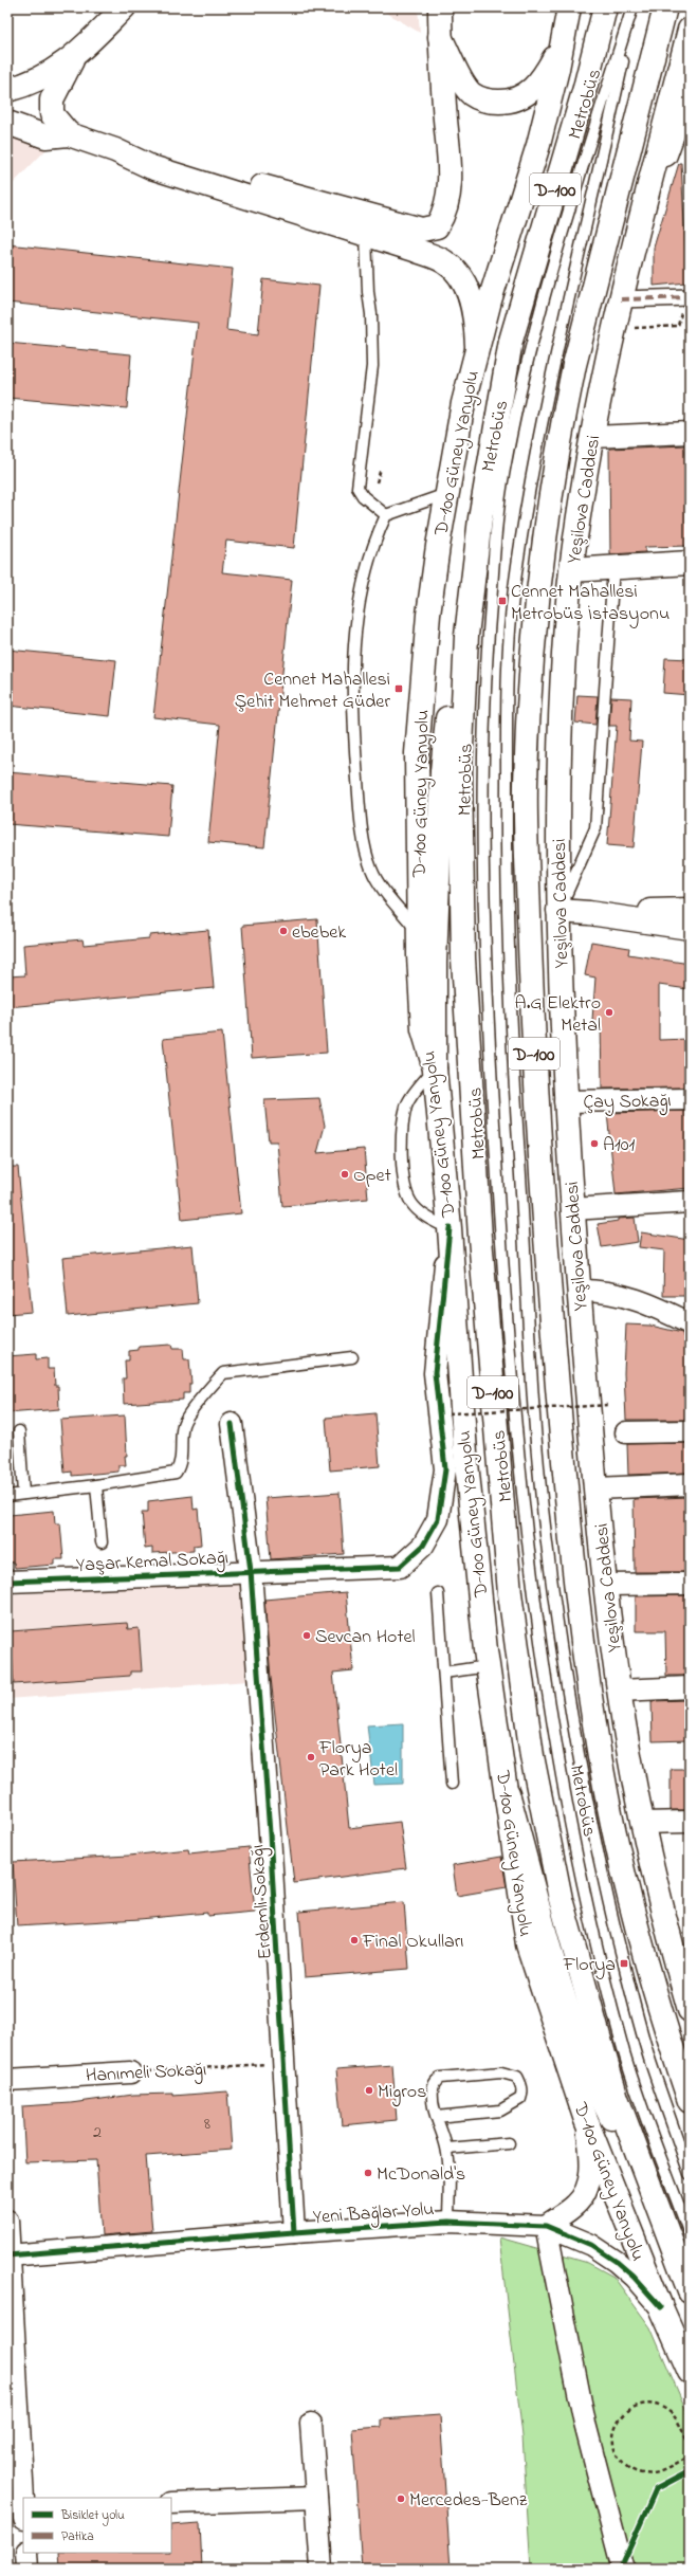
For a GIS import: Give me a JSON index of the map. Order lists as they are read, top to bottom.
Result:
{
  "streets": {
    "main road": ["D-100", "D-100 Güney Yanyolu", "Yeşilova Caddesi"],
    "street": [
      "Çay Sokağı",
      "Yaşar Kemal Sokağı",
      "Erdemli Sokağı",
      "Hanımeli Sokağı",
      "Yeni Bağlar Yolu"
    ],
    "lane": ["Metrobüs"]
  },
  "crossings": [
    ["D-100 Güney Yanyolu", "Yaşar Kemal Sokağı"],
    ["D-100 Güney Yanyolu", "Yeni Bağlar Yolu"],
    ["Yeşilova Caddesi", "Çay Sokağı"],
    ["Yaşar Kemal Sokağı", "Erdemli Sokağı"],
    ["Erdemli Sokağı", "Hanımeli Sokağı"],
    ["Erdemli Sokağı", "Yeni Bağlar Yolu"]
  ],
  "places": {
    "transit": ["Cennet Mahallesi Metrobüs İstasyonu", "Cennet Mahallesi Şehit Mehmet Güder", "Florya"],
    "other": [
      "ebebek",
      "A.G Elektro Metal",
      "A101",
      "Opet",
      "Sevcan Hotel",
      "Florya Park Hotel",
      "Final Okulları",
      "Migros",
      "McDonald's",
      "Mercedes-Benz"
    ]
  },
  "house_numbers": ["8", "2"],
  "legend": ["Bisiklet yolu", "Patika"]
}
